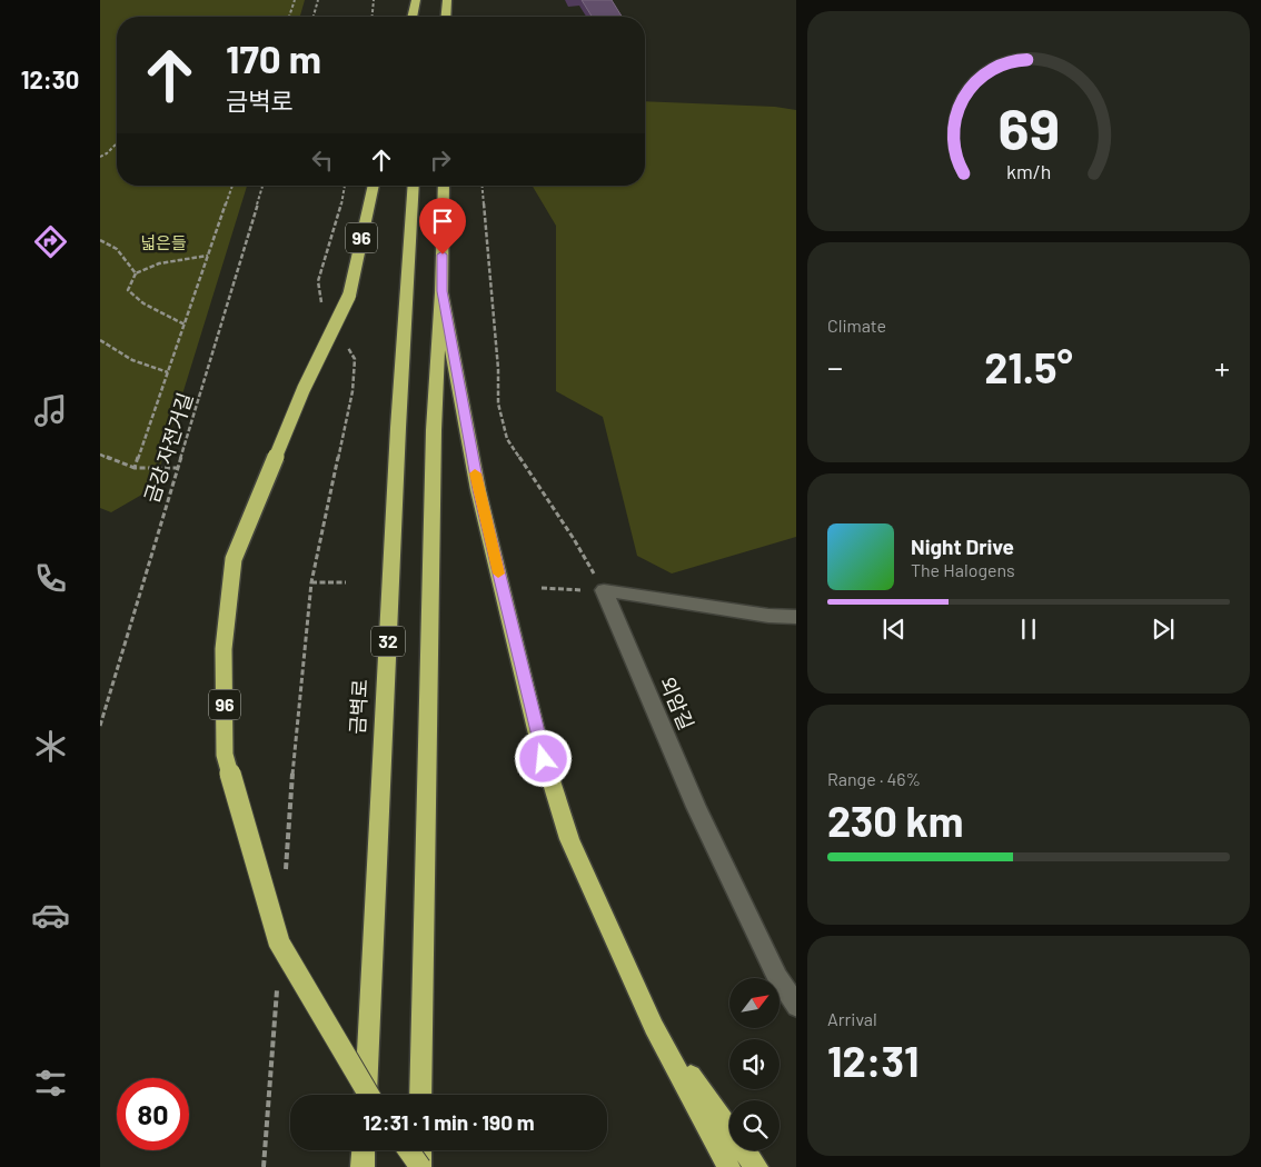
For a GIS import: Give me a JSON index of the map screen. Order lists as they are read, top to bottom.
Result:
{
  "streets": {
    "highway": ["96", "32", "금벽로"],
    "street": ["외암길"],
    "path": ["금강 자전거길"]
  },
  "parks": ["넓은들"],
  "north": "top right",
  "page": {
    "tabs": "12:30",
    "turn": ["170 m", "금벽로"],
    "tile": [
      "Climate",
      ["Range · 46%", "230 km"],
      ["Arrival", "12:31"]
    ],
    "heat": ["−", "21.5°", "+"],
    "song": ["Night Drive", "The Halogens"],
    "limit": "80",
    "trip": "12:31 · 1 min · 190 m",
    "gauge": ["69", "km/h"]
  }
}
